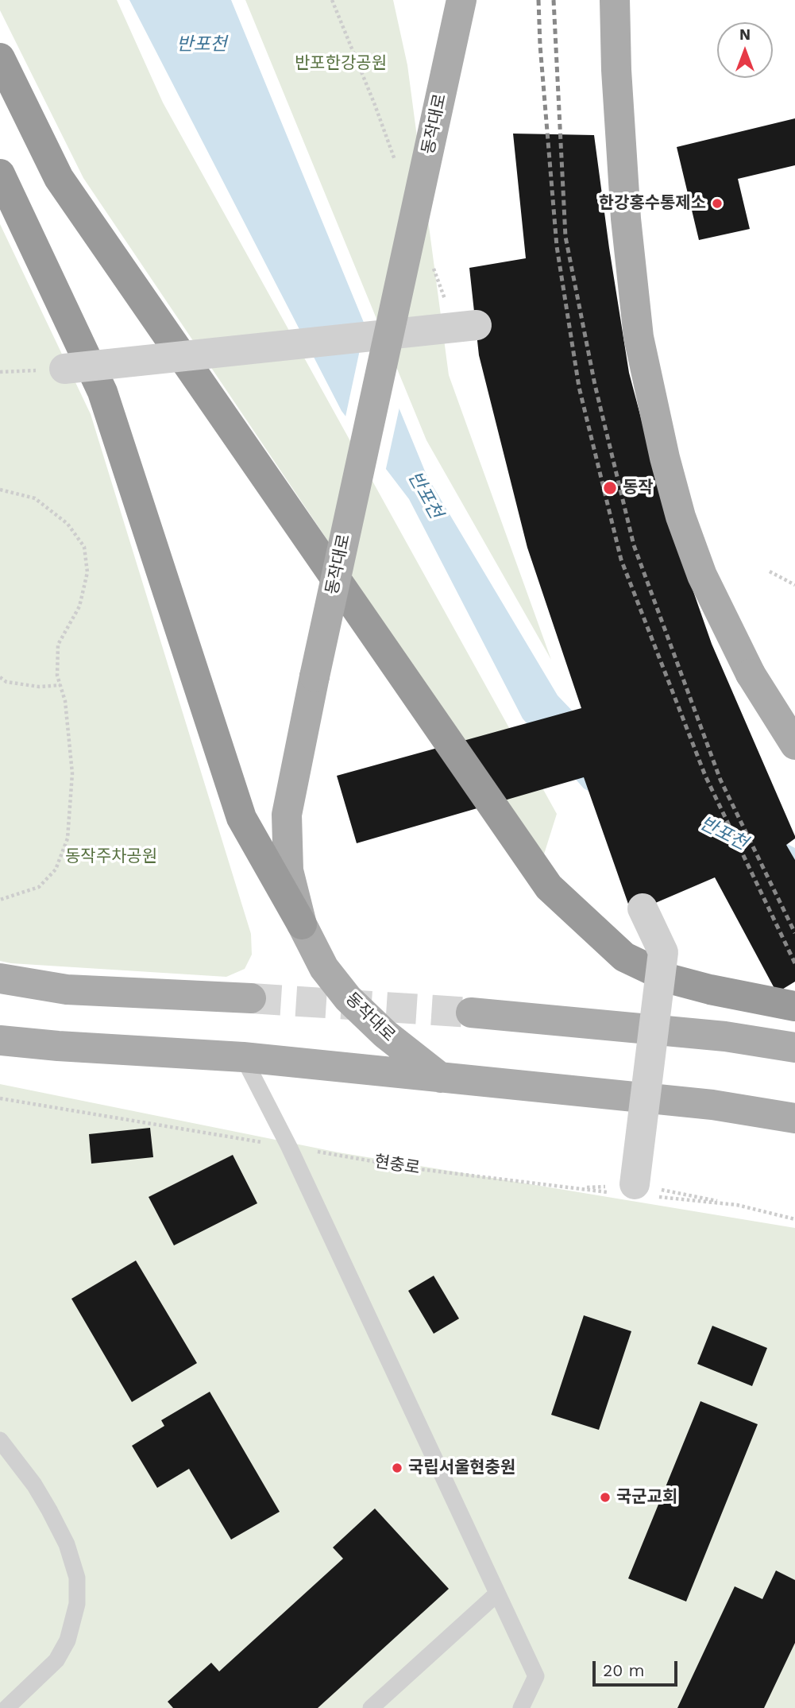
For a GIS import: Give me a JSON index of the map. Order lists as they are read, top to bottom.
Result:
{
  "streets": {
    "main road": ["동작대로"],
    "path": ["현충로"]
  },
  "water": ["반포천"],
  "parks": ["반포한강공원", "동작주차공원"],
  "places": [
    "한강홍수통제소",
    "동작",
    "국립서울현충원",
    "국군교회"
  ],
  "scale_bar": "20 m",
  "north": "top"
}
